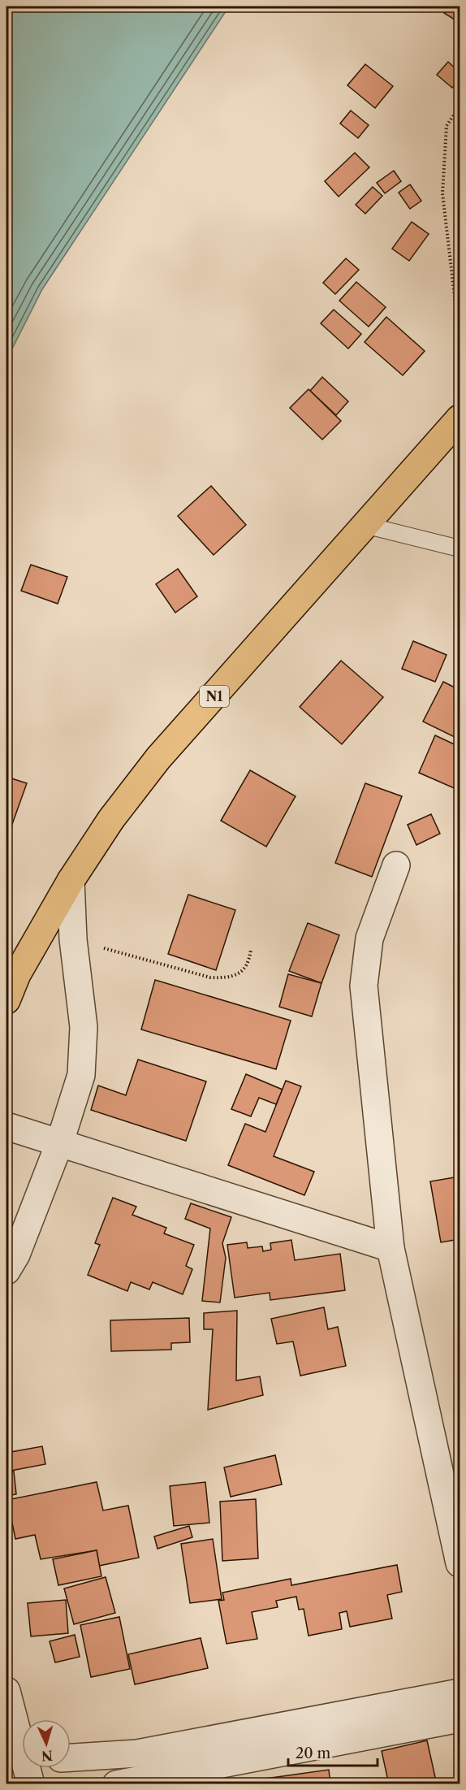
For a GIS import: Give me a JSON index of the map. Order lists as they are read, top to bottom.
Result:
{
  "streets": {
    "highway": ["N1"]
  },
  "scale_bar": "20 m",
  "north": "bottom"
}
